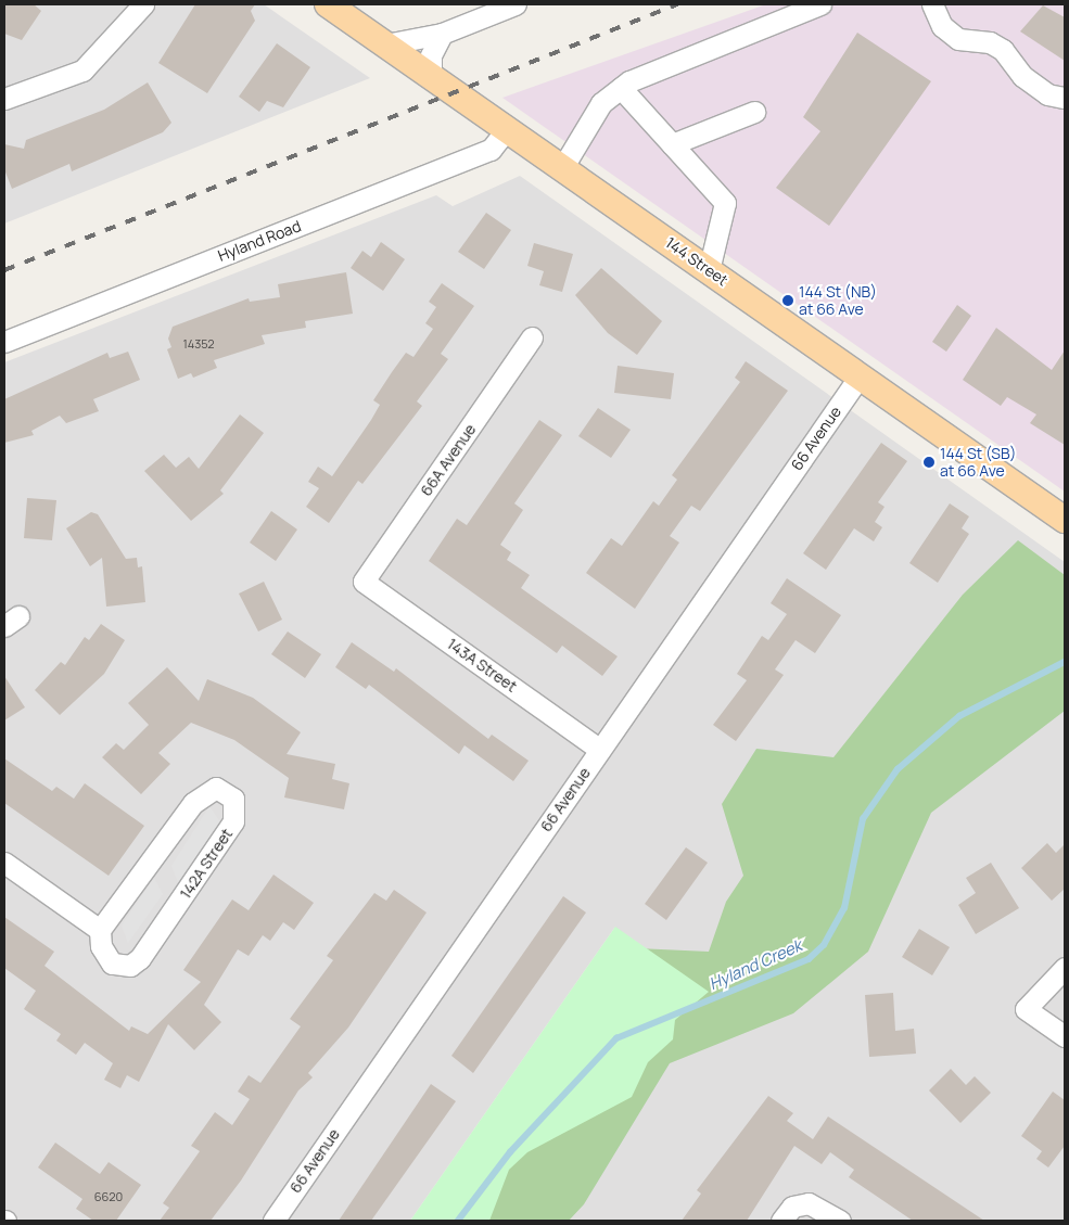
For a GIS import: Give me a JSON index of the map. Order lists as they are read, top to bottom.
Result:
{
  "streets": {
    "main road": ["144 Street"],
    "street": [
      "Hyland Road",
      "66 Avenue",
      "66A Avenue",
      "143A Street",
      "142A Street"
    ]
  },
  "crossings": [
    ["Hyland Road", "144 Street"],
    ["144 Street", "66 Avenue"],
    ["66 Avenue", "143A Street"],
    ["66A Avenue", "143A Street"]
  ],
  "water": ["Hyland Creek"],
  "places": ["144 St (NB) at 66 Ave", "144 St (SB) at 66 Ave"],
  "house_numbers": ["14352", "6620"]
}
